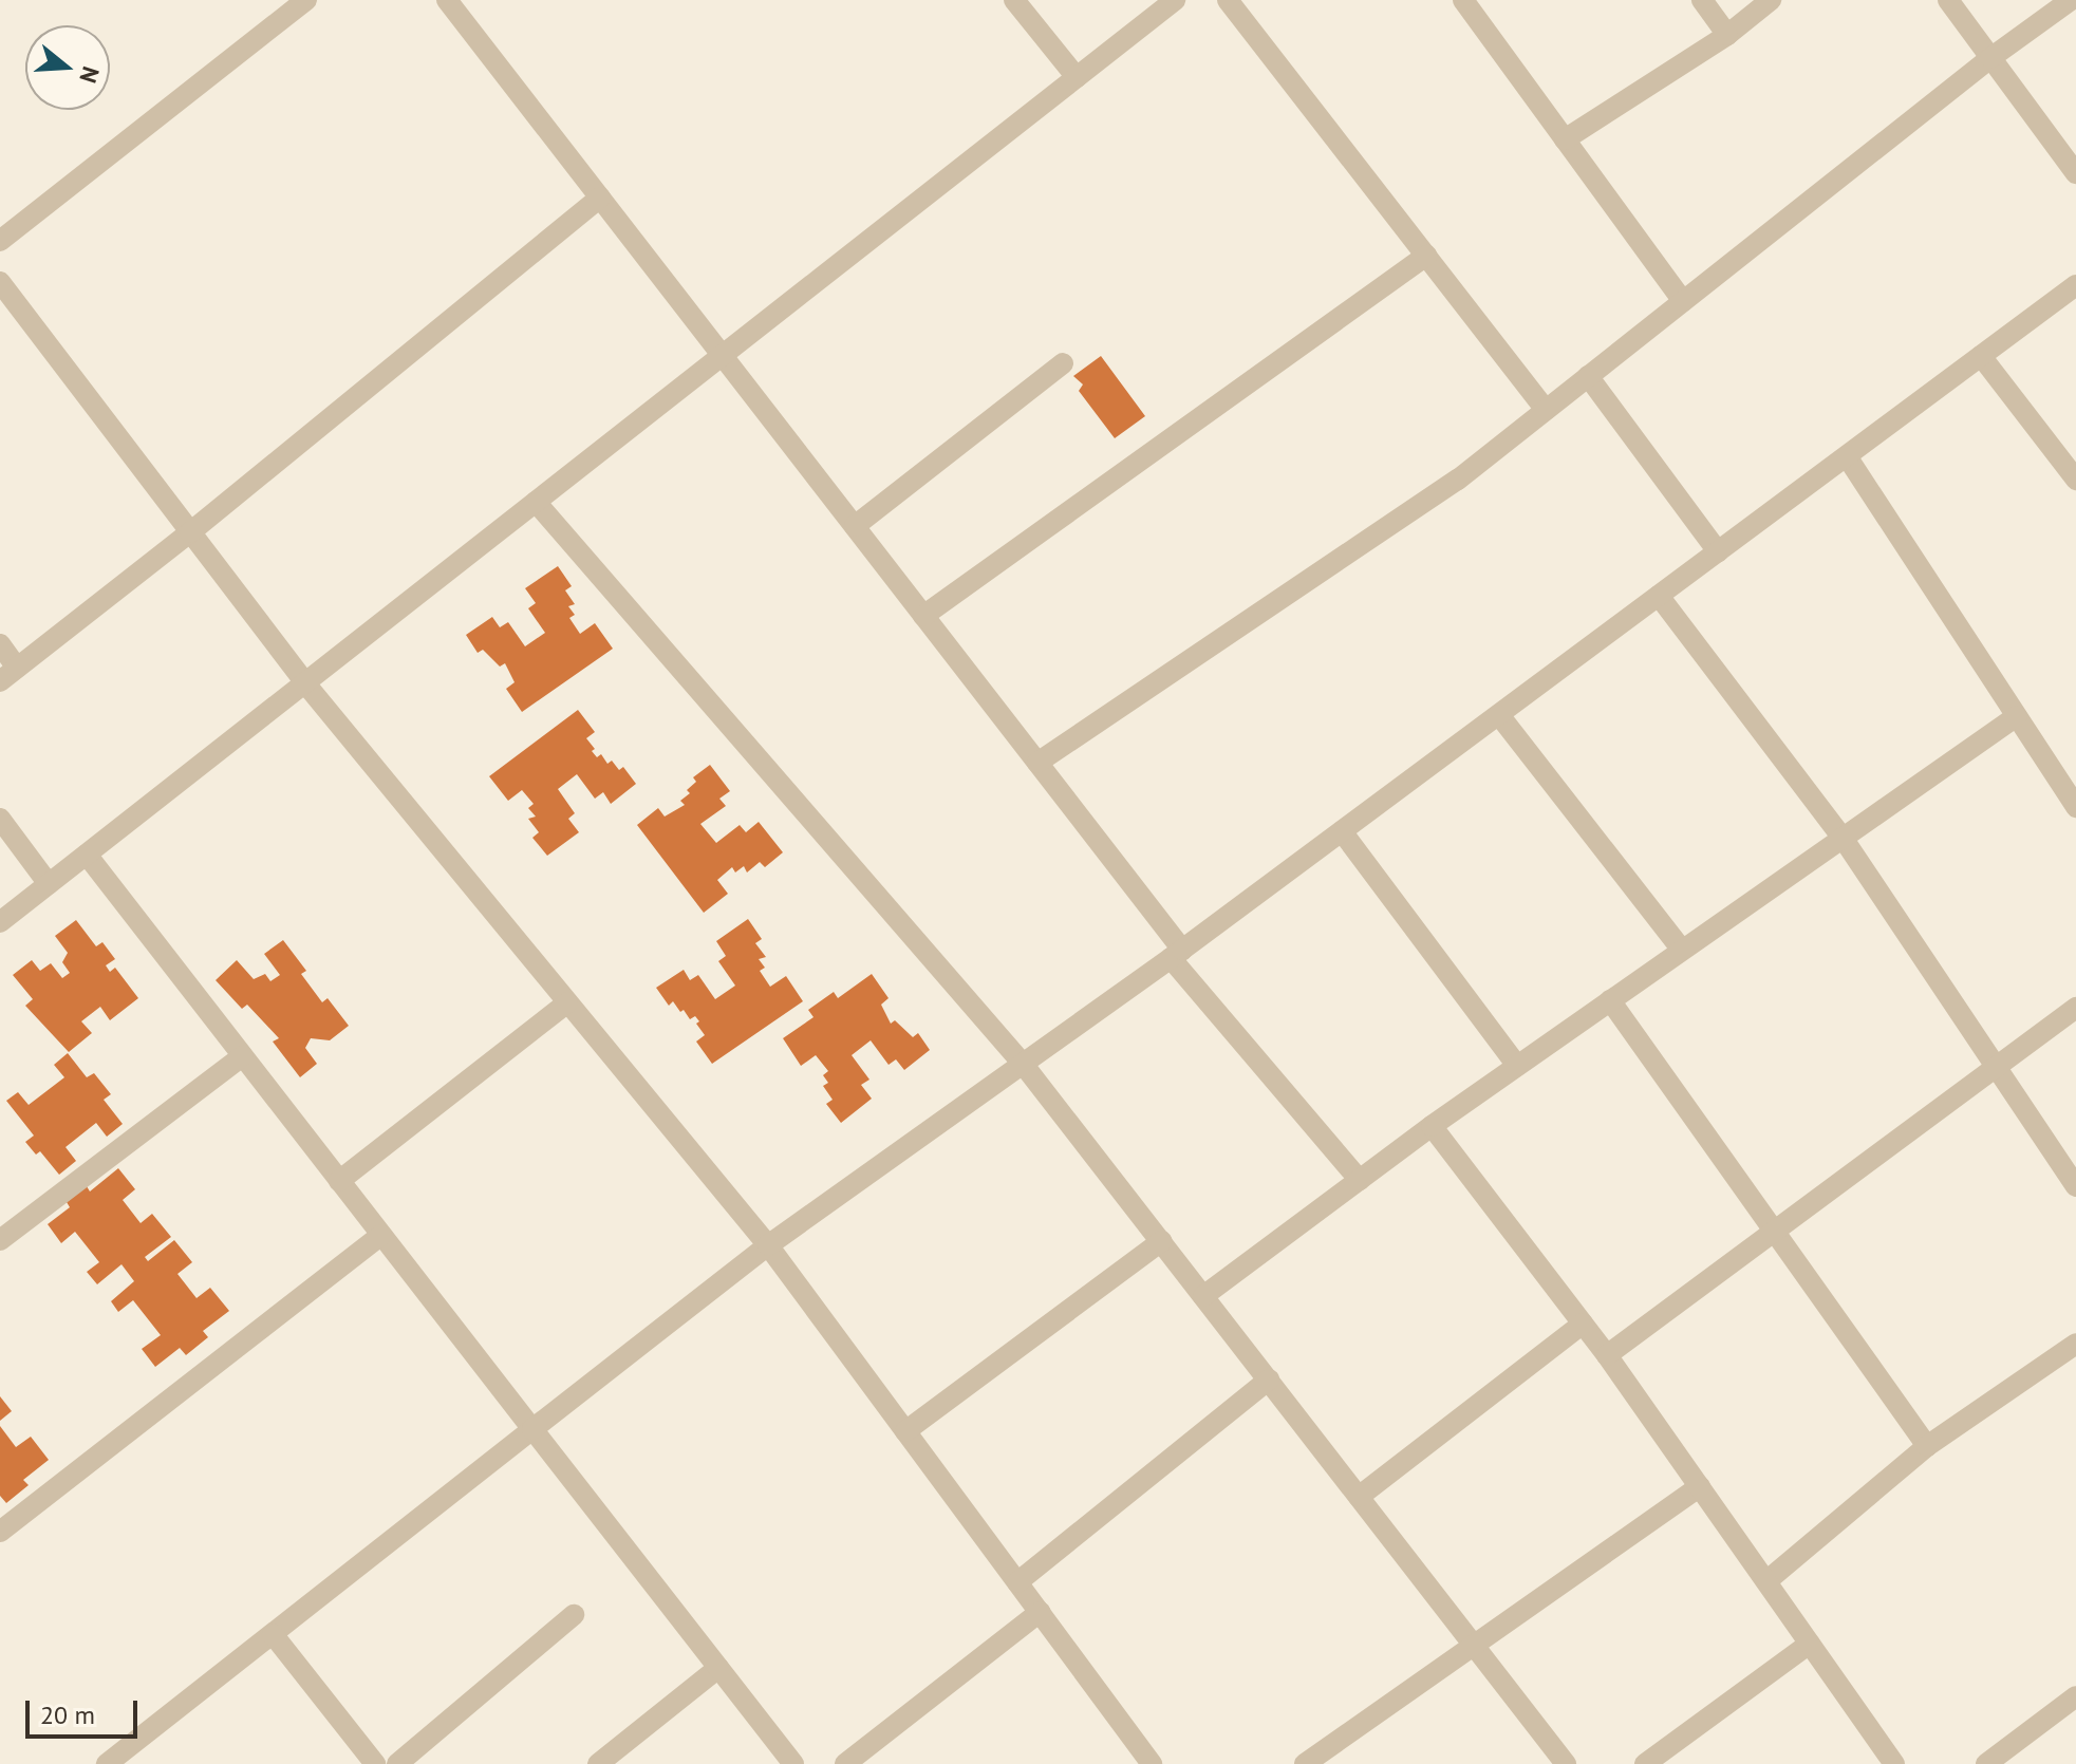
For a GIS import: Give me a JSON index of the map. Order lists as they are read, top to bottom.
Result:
{
  "scale_bar": "20 m",
  "north": "right"
}
